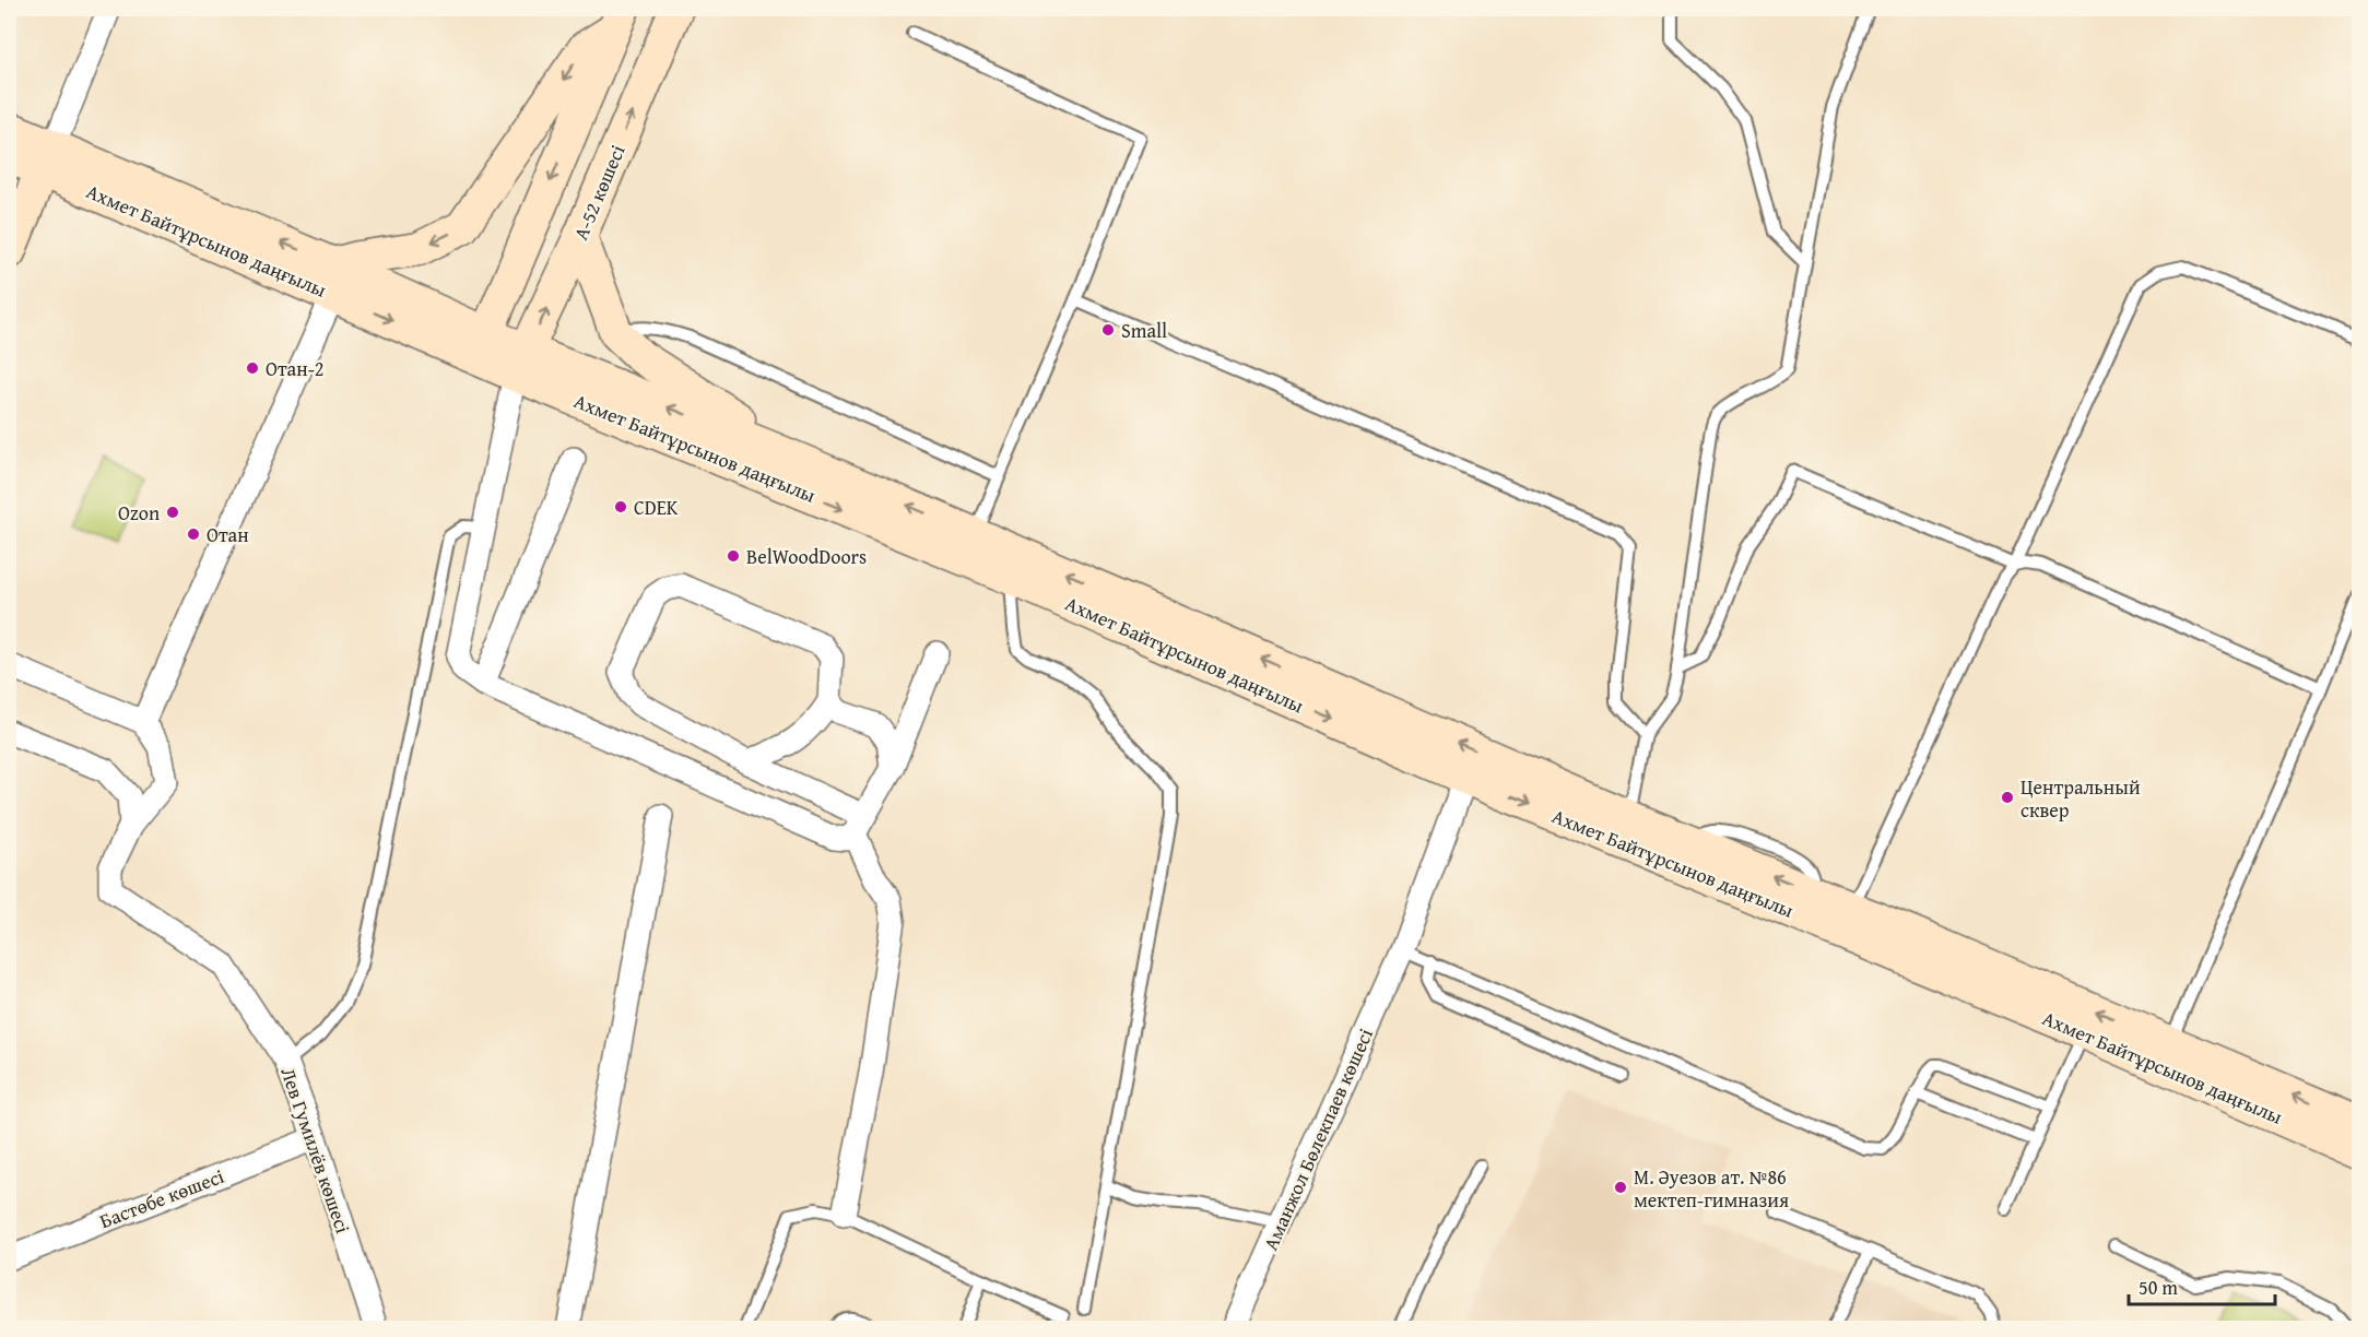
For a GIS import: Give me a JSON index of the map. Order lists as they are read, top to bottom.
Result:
{
  "streets": {
    "street": [
      "А-52 көшесі",
      "Ахмет Байтұрсынов даңғылы",
      "Аманжол Бөлекпаев көшесі",
      "Лев Гумилёв көшесі",
      "Бастөбе көшесі"
    ]
  },
  "crossings": [
    ["А-52 көшесі", "Ахмет Байтұрсынов даңғылы"],
    ["Ахмет Байтұрсынов даңғылы", "Аманжол Бөлекпаев көшесі"],
    ["Лев Гумилёв көшесі", "Бастөбе көшесі"]
  ],
  "places": [
    "Small",
    "Отан-2",
    "CDEK",
    "Ozon",
    "Отан",
    "BelWoodDoors",
    "Центральный сквер",
    "М. Әуезов ат. №86 мектеп-гимназия"
  ],
  "scale_bar": "50 m"
}
